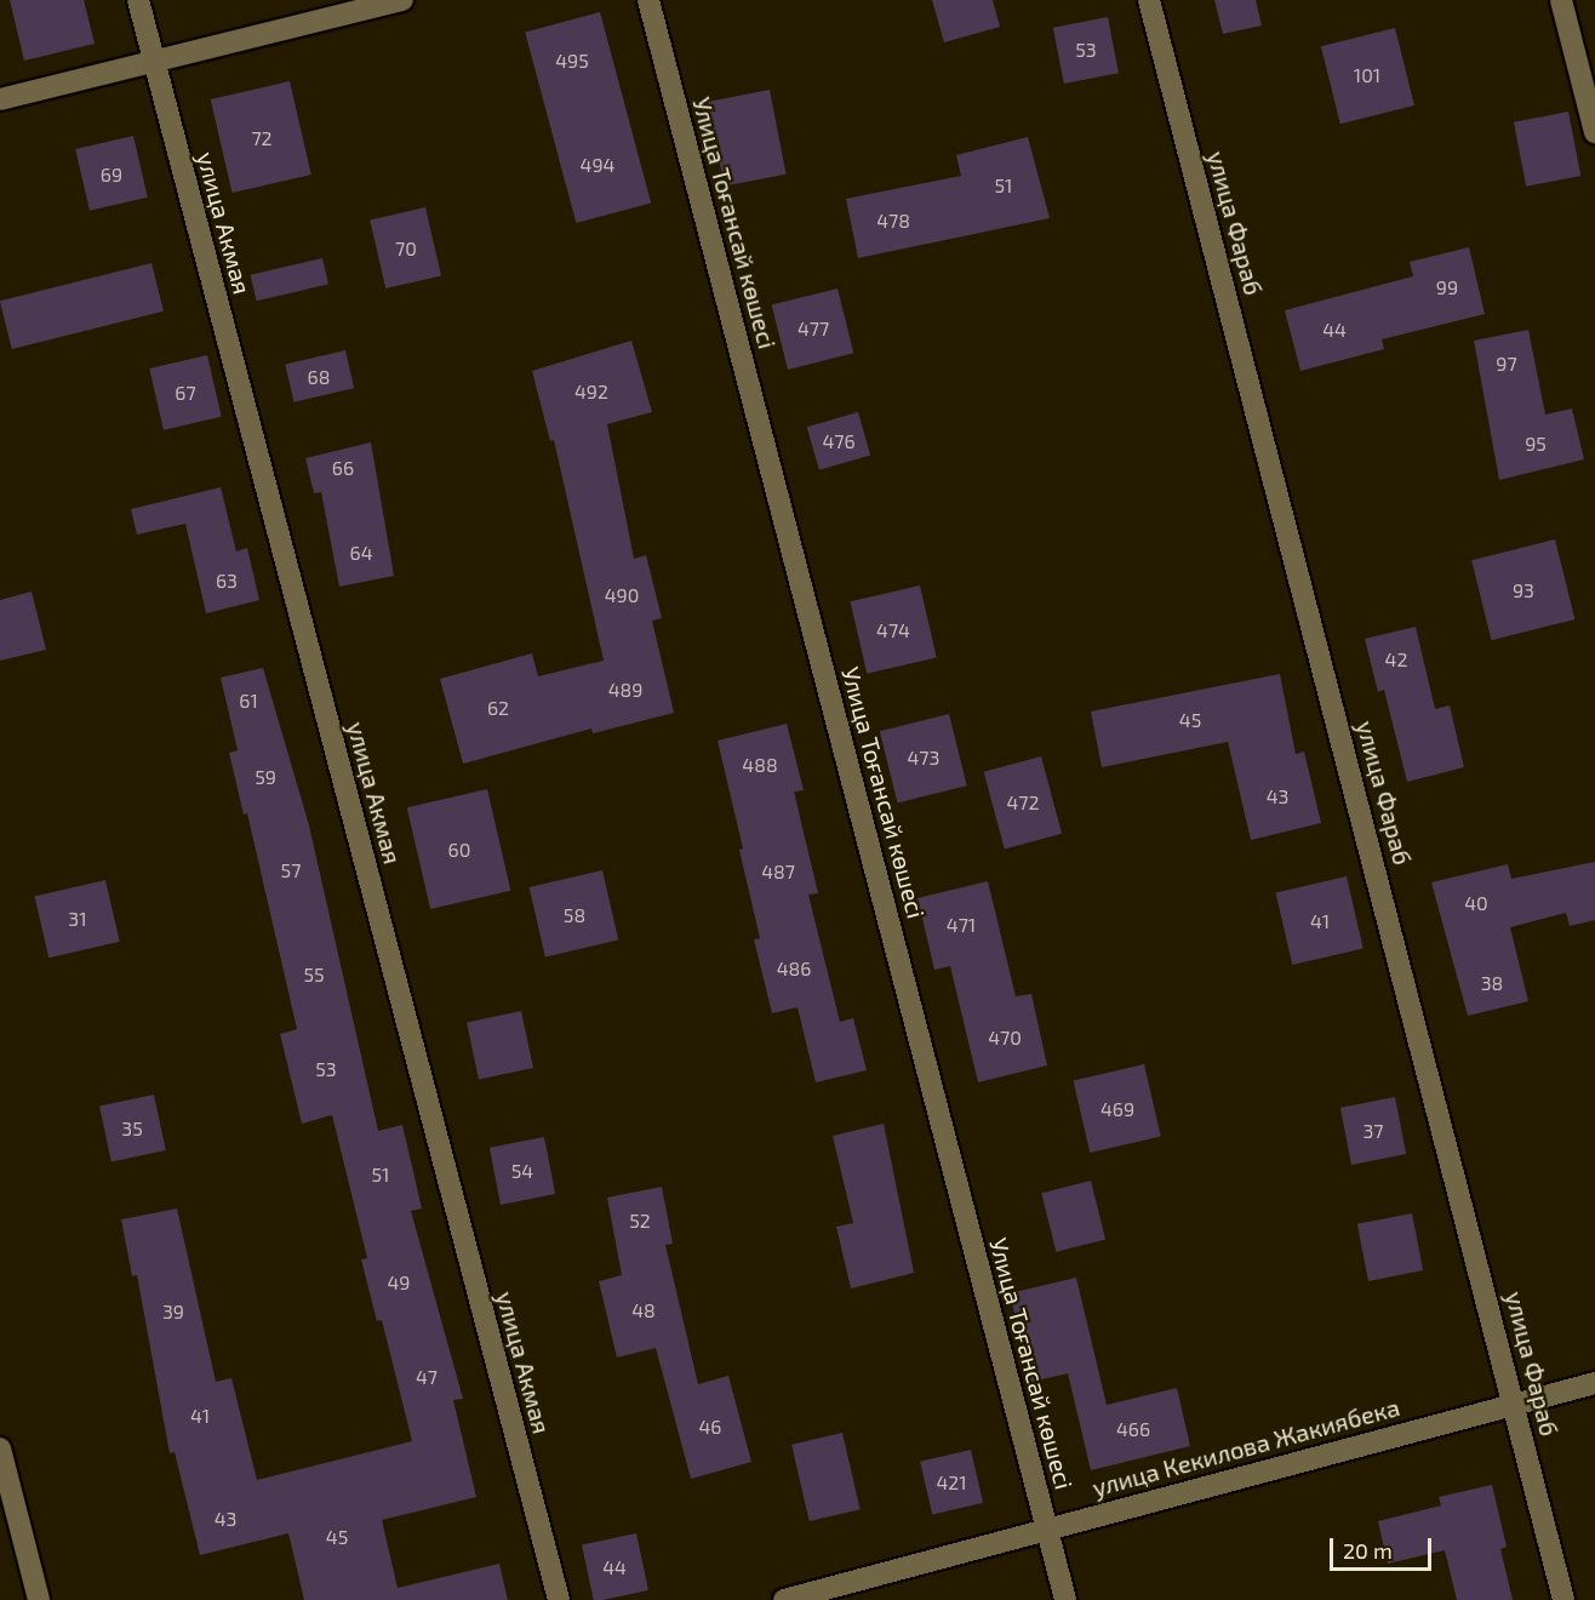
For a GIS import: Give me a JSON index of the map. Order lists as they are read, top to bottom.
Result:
{
  "streets": {
    "street": [
      "улица Акмая",
      "Улица Тоғансай көшесі",
      "улица Фараб",
      "улица Кекилова Жакиябека"
    ]
  },
  "crossings": [
    ["Улица Тоғансай көшесі", "улица Кекилова Жакиябека"],
    ["улица Фараб", "улица Кекилова Жакиябека"]
  ],
  "house_numbers": [
    "53",
    "495",
    "101",
    "72",
    "494",
    "69",
    "51",
    "478",
    "70",
    "99",
    "477",
    "44",
    "97",
    "68",
    "492",
    "67",
    "476",
    "95",
    "66",
    "64",
    "63",
    "93",
    "490",
    "474",
    "42",
    "489",
    "61",
    "62",
    "45",
    "473",
    "488",
    "59",
    "43",
    "472",
    "60",
    "57",
    "487",
    "40",
    "58",
    "31",
    "41",
    "471",
    "486",
    "55",
    "38",
    "470",
    "53",
    "469",
    "35",
    "37",
    "54",
    "51",
    "52",
    "49",
    "48",
    "39",
    "47",
    "41",
    "46",
    "466",
    "421",
    "43",
    "45",
    "44"
  ],
  "scale_bar": "20 m"
}
